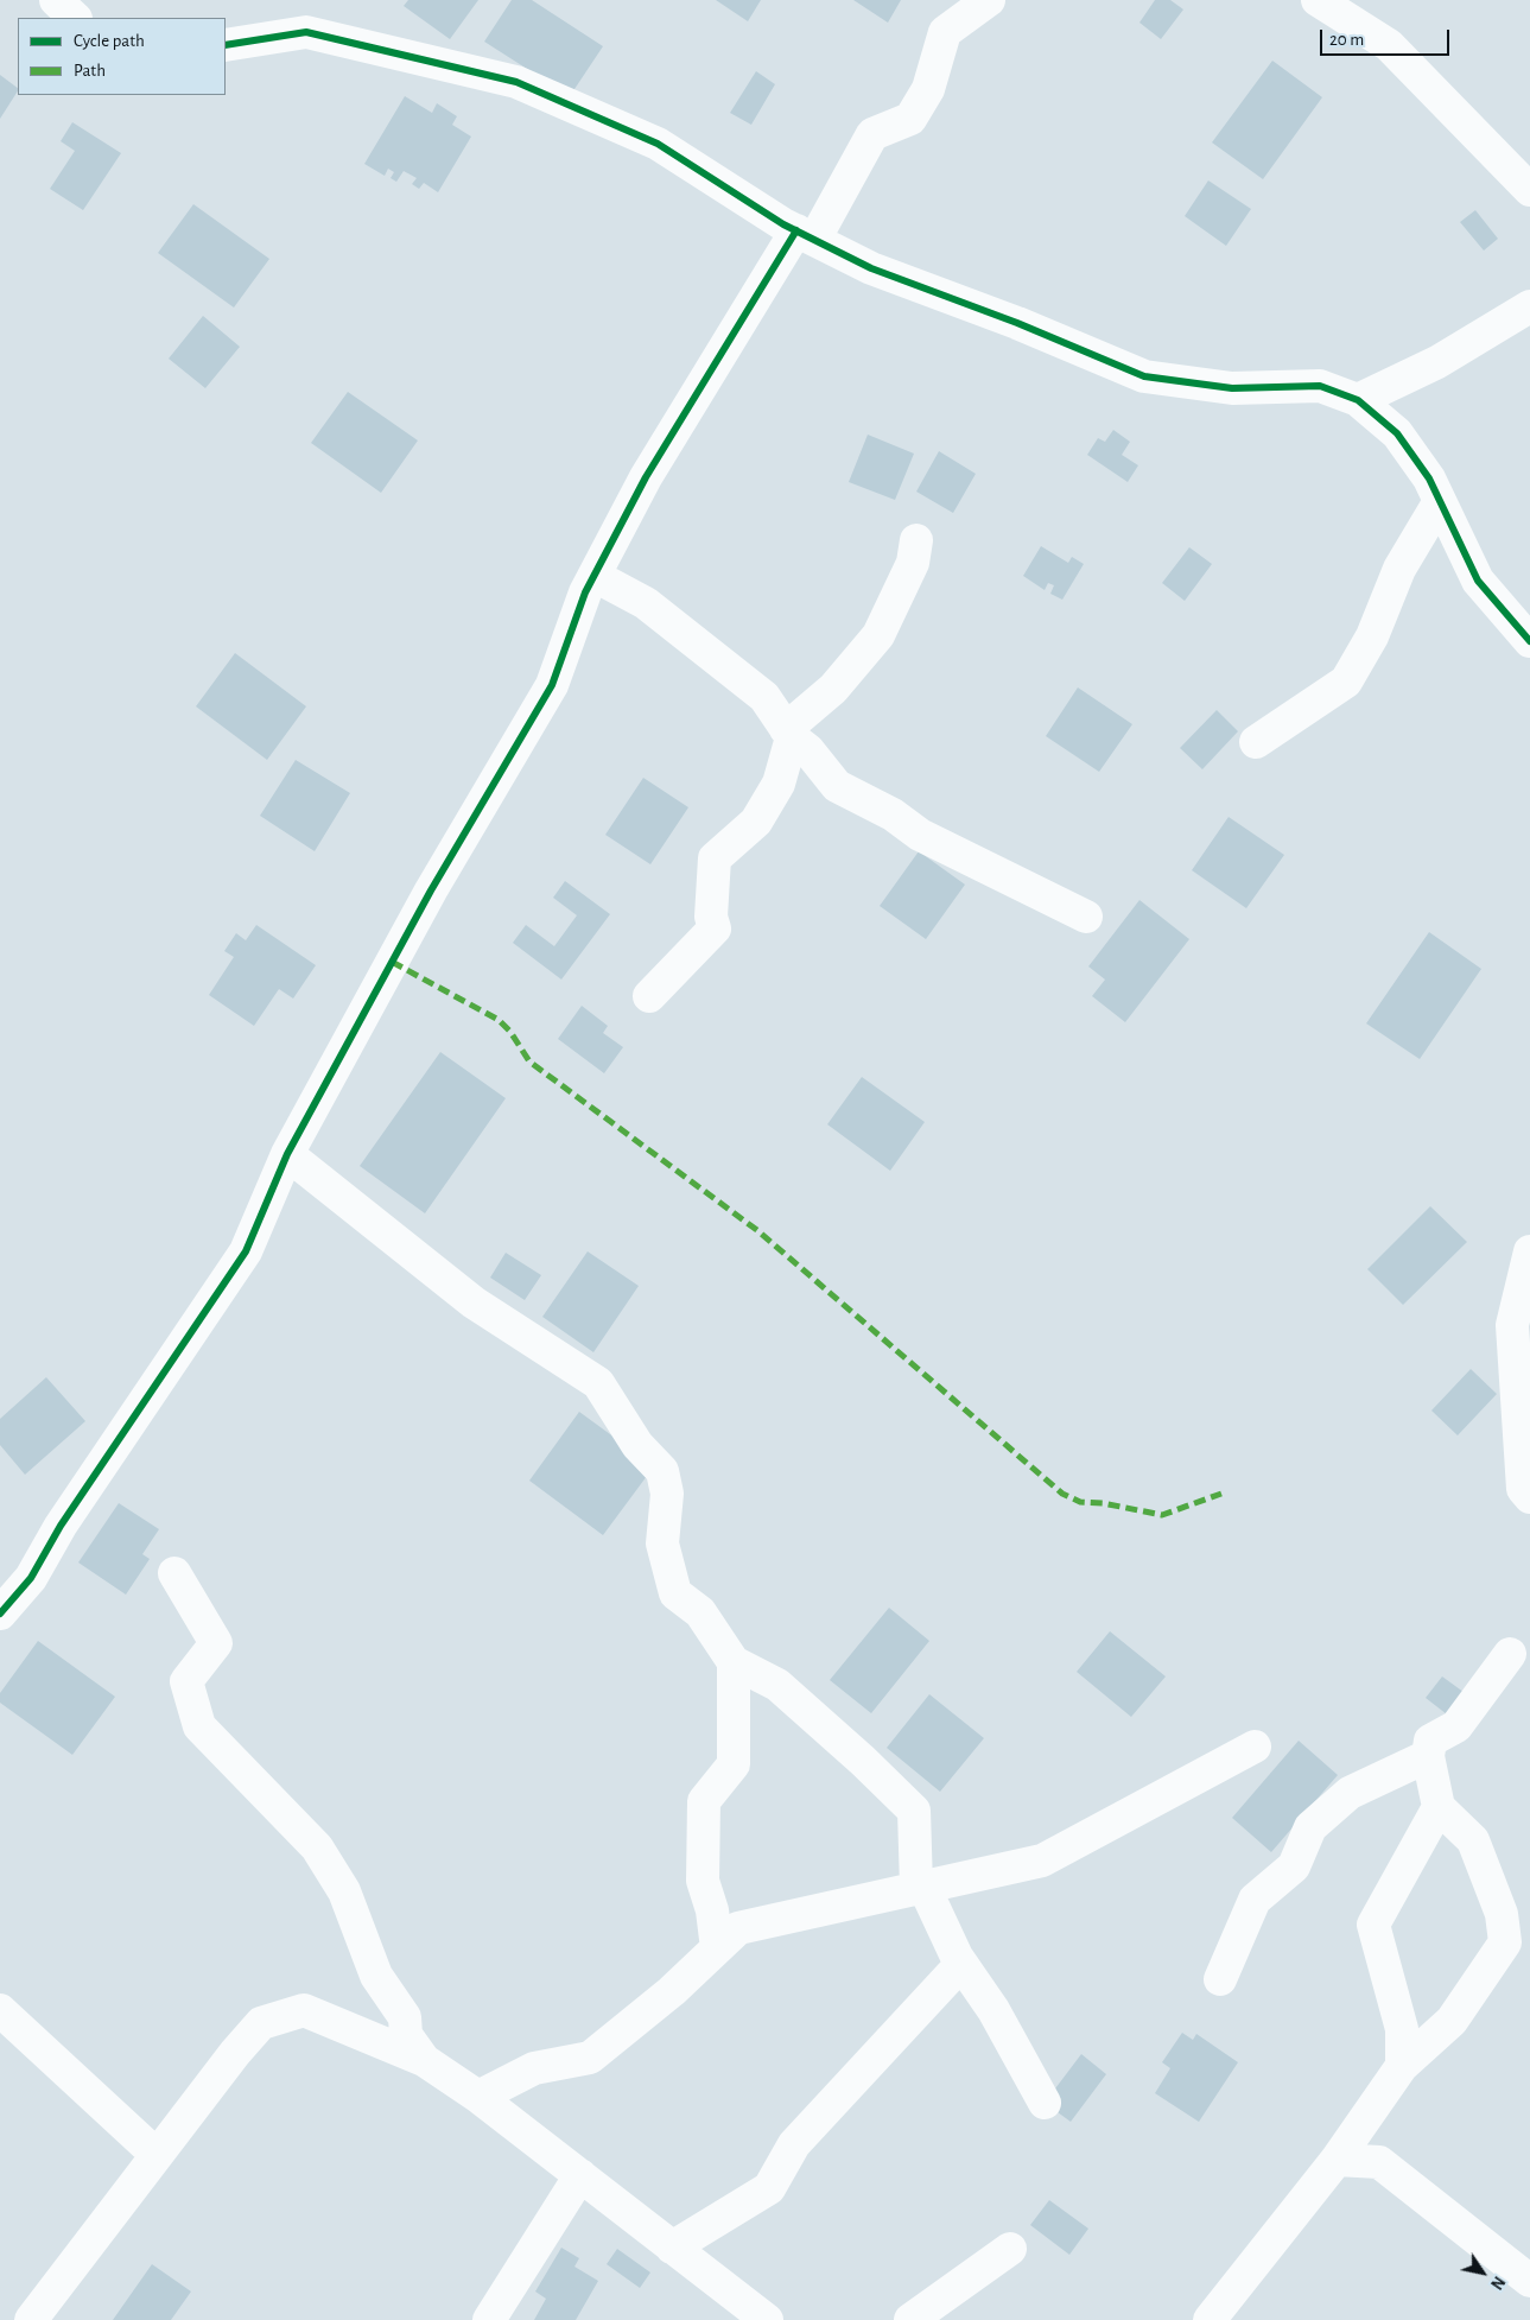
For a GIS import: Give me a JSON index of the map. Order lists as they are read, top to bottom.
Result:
{
  "legend": ["Cycle path", "Path"],
  "scale_bar": "20 m",
  "north": "bottom right"
}
